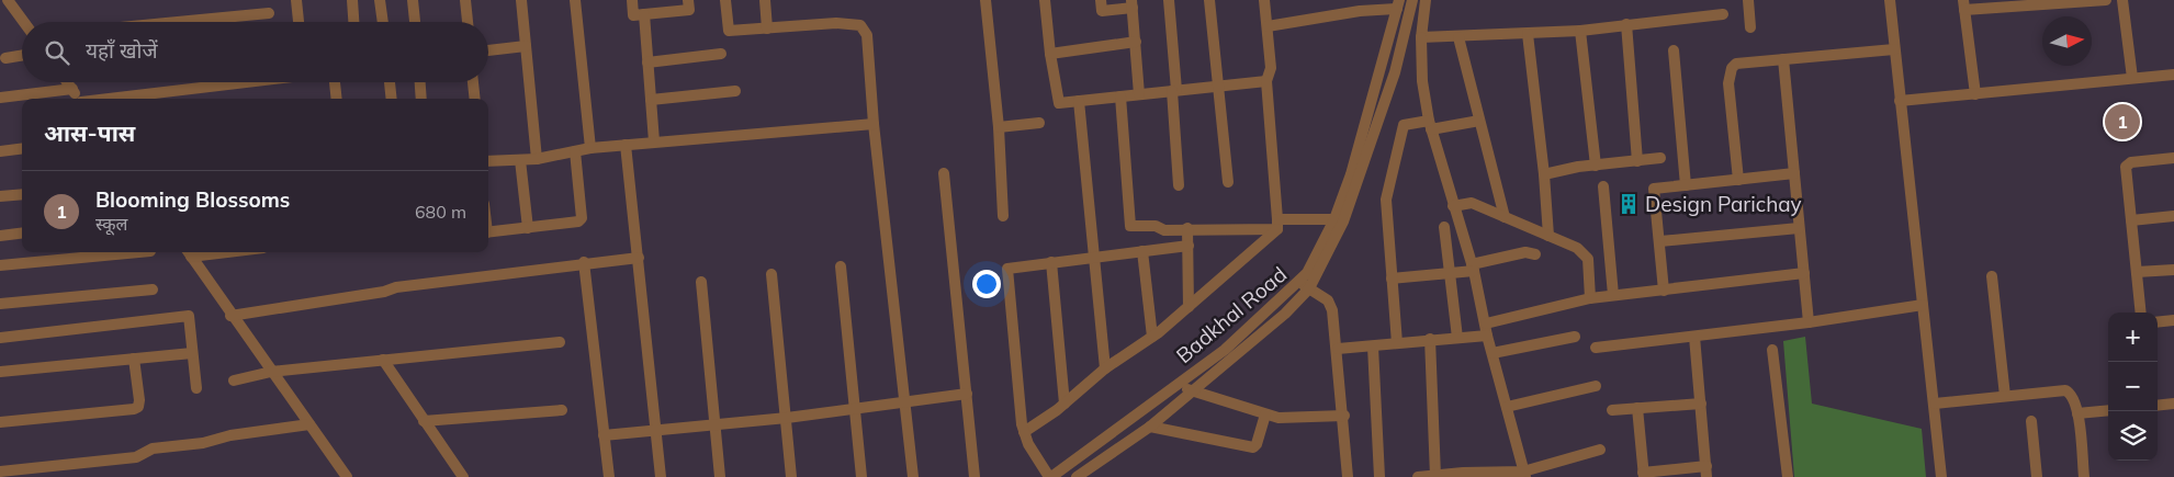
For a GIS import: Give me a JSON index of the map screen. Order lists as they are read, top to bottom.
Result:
{
  "streets": {
    "street": ["Badkhal Road"]
  },
  "places": {
    "building": ["Design Parichay"]
  },
  "north": "right",
  "page": {
    "search": "यहाँ खोजें",
    "heading": "आस-पास",
    "pins": "1",
    "list": [
      {
        "mark": "1",
        "name": "Blooming Blossoms",
        "note": "स्कूल",
        "value": "680 m"
      }
    ],
    "map_buttons": ["+", "−"]
  }
}
